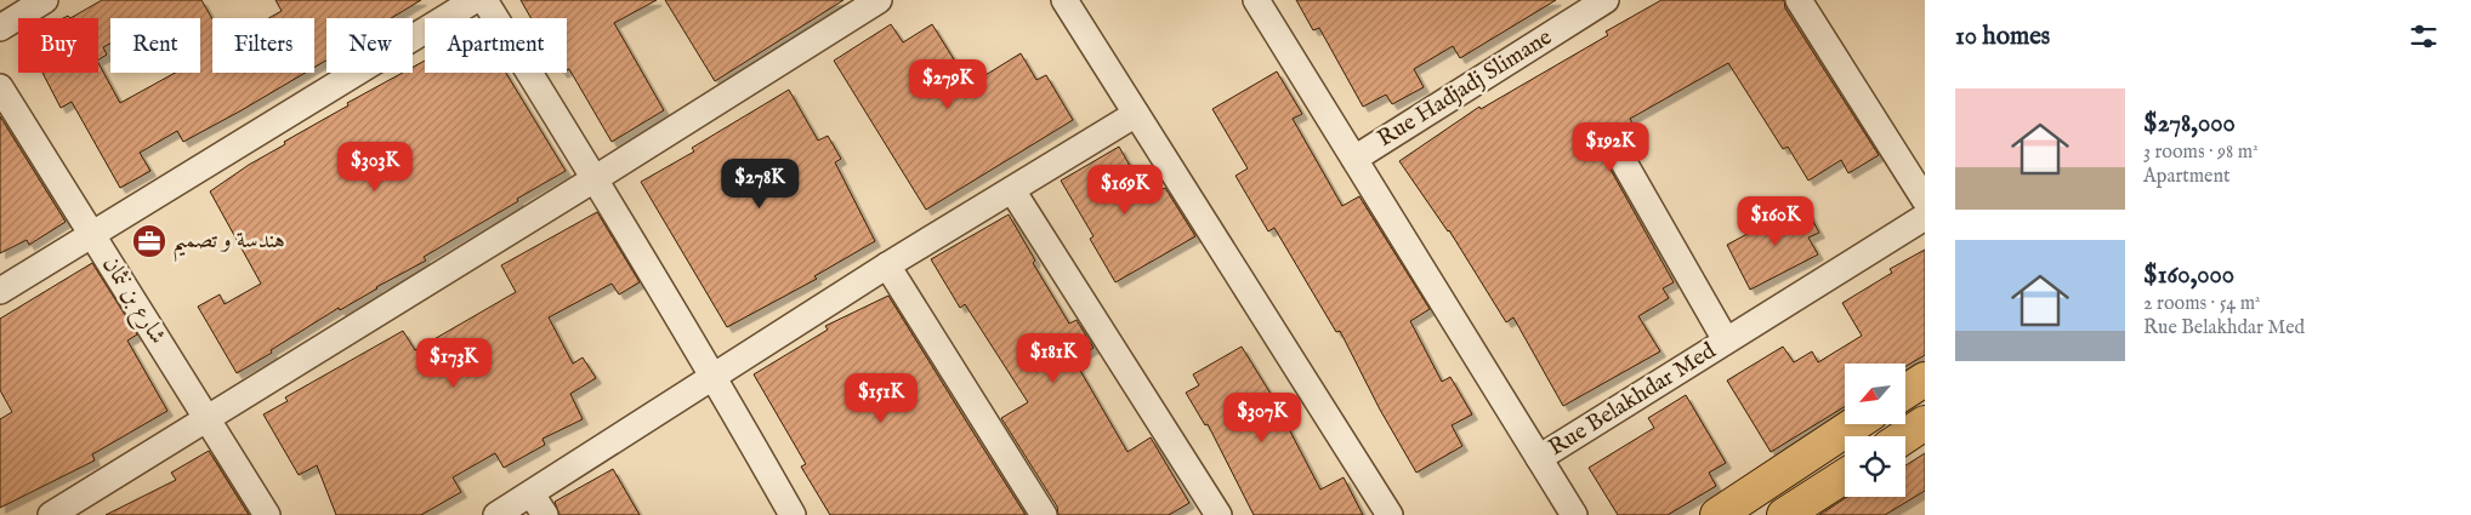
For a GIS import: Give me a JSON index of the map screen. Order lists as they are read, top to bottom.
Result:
{
  "streets": {
    "street": ["Rue Hadjadj Slimane", "شارع بن نثمان", "Rue Belakhdar Med"]
  },
  "places": {
    "office": ["هندسة و تصميم"]
  },
  "north": "bottom left",
  "page": {
    "heading": "10 homes",
    "chip": [
      "Buy",
      "Rent",
      "Filters",
      "New",
      "Apartment"
    ],
    "price": [
      "$279K",
      "$192K",
      "$303K",
      "$278K",
      "$169K",
      "$160K",
      "$181K",
      "$173K",
      "$151K",
      "$307K"
    ],
    "list": [
      {
        "name": "$278,000",
        "note": "3 rooms · 98 m² · Apartment"
      },
      {
        "name": "$160,000",
        "note": "2 rooms · 54 m² · Rue Belakhdar Med"
      }
    ]
  }
}
